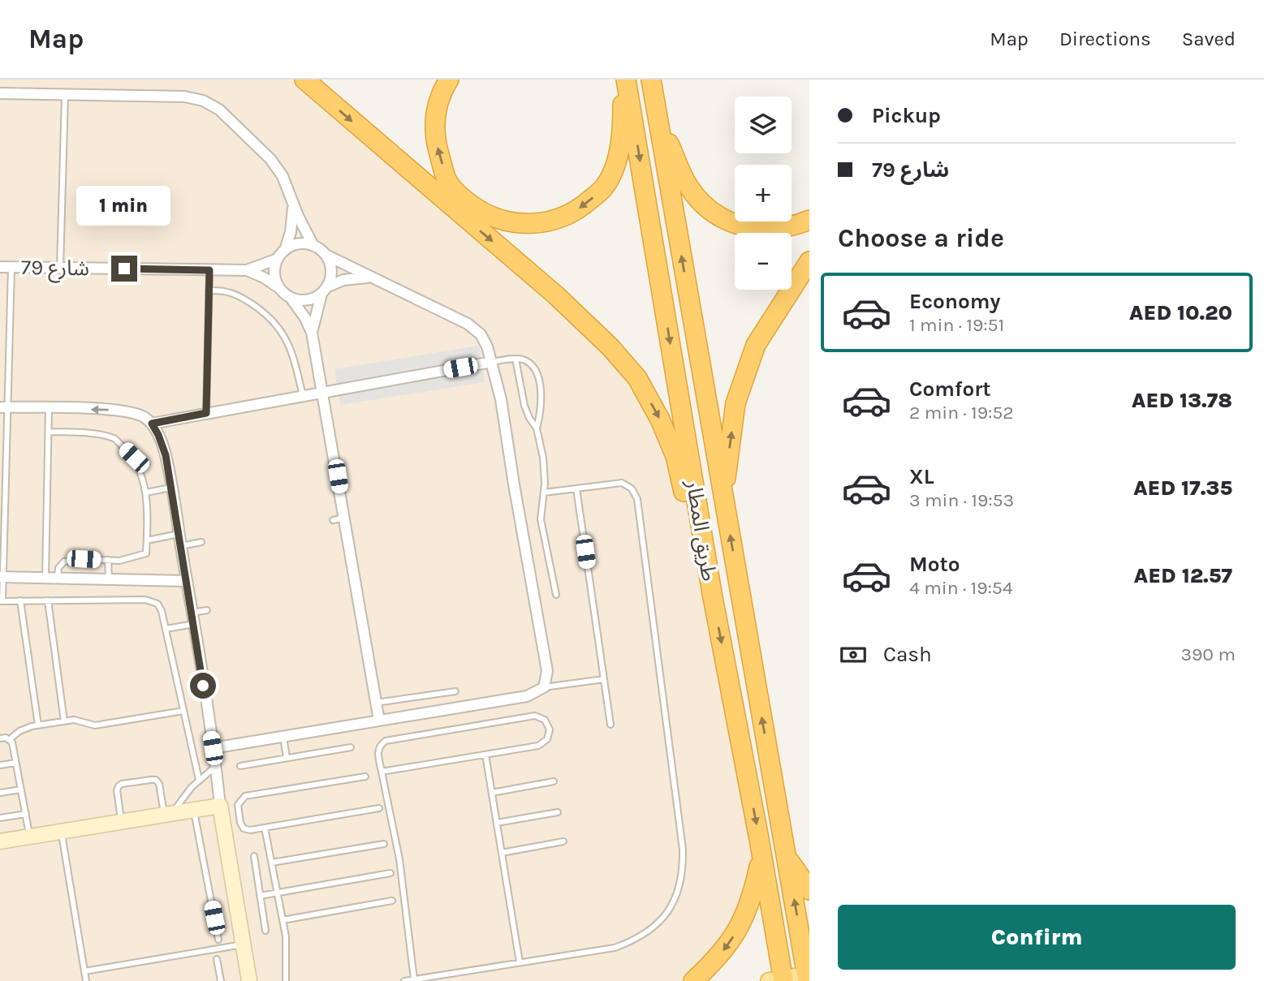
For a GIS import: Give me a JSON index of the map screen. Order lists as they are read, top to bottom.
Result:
{
  "streets": {
    "highway": ["طريق المطار"],
    "street": ["شارع 79"]
  },
  "page": {
    "header": "Map",
    "nav": ["Map", "Directions", "Saved"],
    "banner": ["Pickup", "شارع 79"],
    "map_buttons": ["+", "−"],
    "bubble": "1 min",
    "heading": "Choose a ride",
    "list": [
      {
        "name": "Economy",
        "note": "1 min · 19:51",
        "value": "AED 10.20"
      },
      {
        "name": "Comfort",
        "note": "2 min · 19:52",
        "value": "AED 13.78"
      },
      {
        "name": "XL",
        "note": "3 min · 19:53",
        "value": "AED 17.35"
      },
      {
        "name": "Moto",
        "note": "4 min · 19:54",
        "value": "AED 12.57"
      }
    ],
    "pay": ["Cash", "390 m"],
    "buttons": "Confirm"
  }
}
